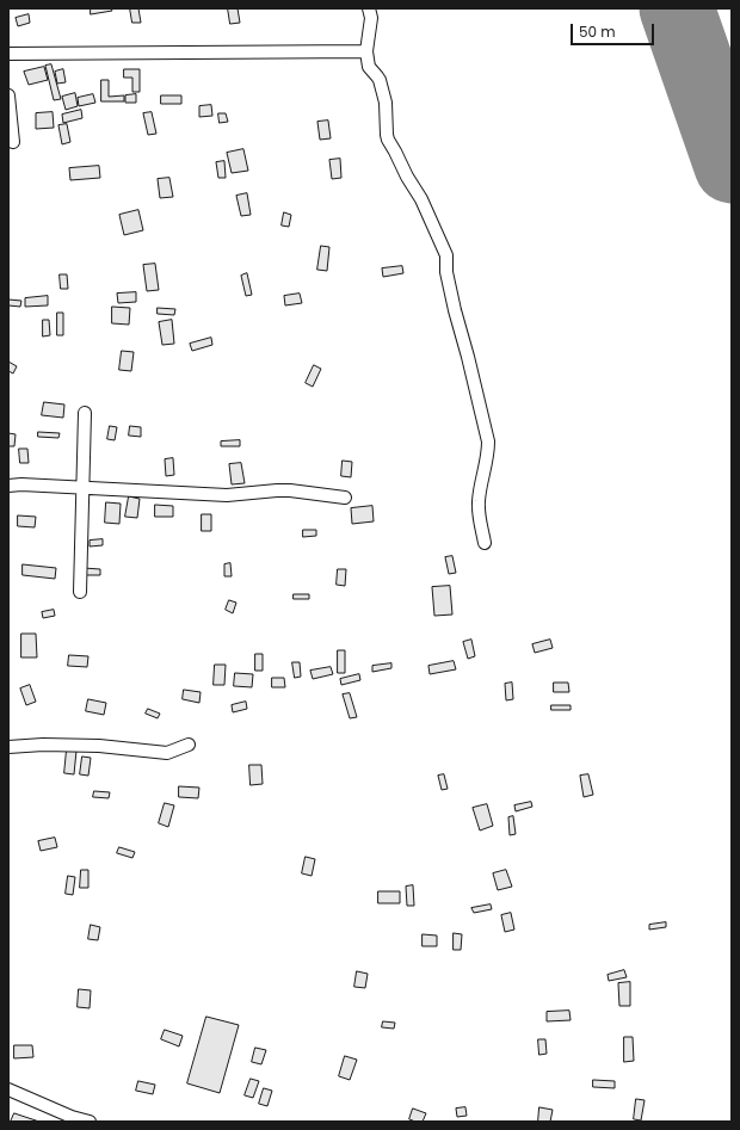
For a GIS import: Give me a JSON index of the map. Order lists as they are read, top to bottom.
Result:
{
  "scale_bar": "50 m"
}
